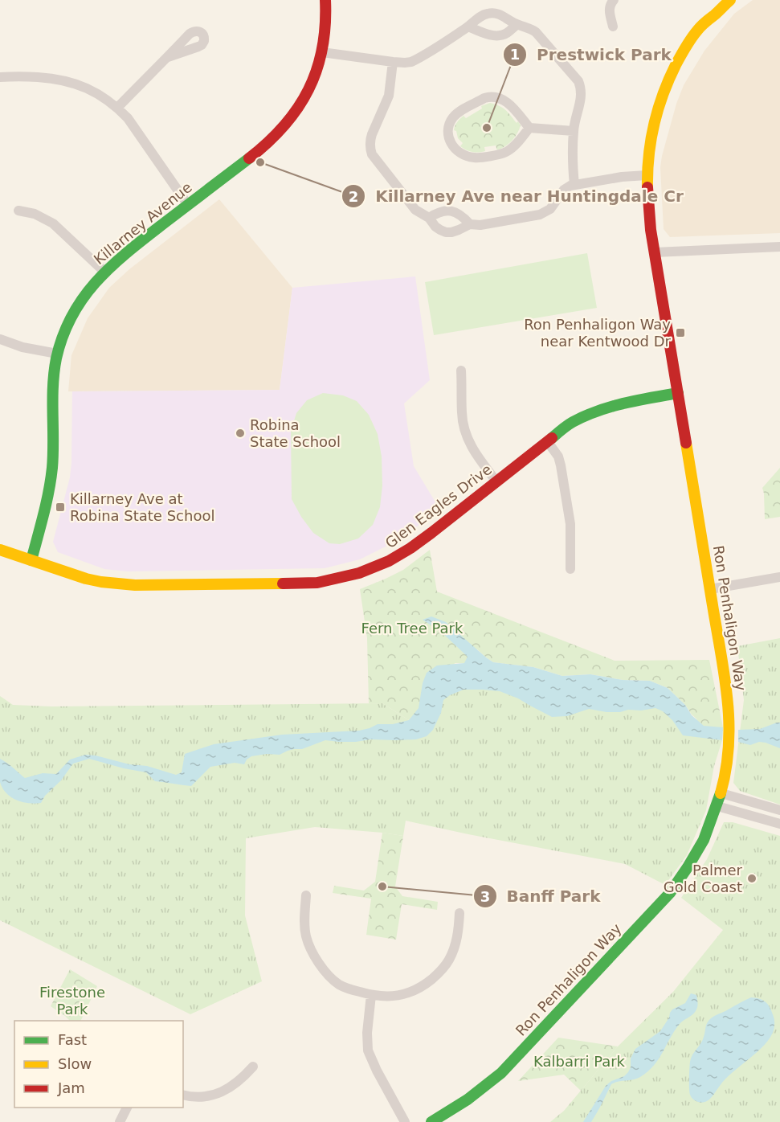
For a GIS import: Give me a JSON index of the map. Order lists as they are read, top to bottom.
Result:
{
  "streets": {
    "street": ["Killarney Avenue", "Glen Eagles Drive", "Ron Penhaligon Way"]
  },
  "crossings": [
    ["Killarney Avenue", "Glen Eagles Drive"],
    ["Glen Eagles Drive", "Ron Penhaligon Way"]
  ],
  "parks": ["Fern Tree Park", "Firestone Park", "Kalbarri Park"],
  "places": {
    "other": [
      "Prestwick Park",
      "Killarney Ave near Huntingdale Cr",
      "Robina State School",
      "Palmer Gold Coast",
      "Banff Park"
    ],
    "transit": ["Ron Penhaligon Way near Kentwood Dr", "Killarney Ave at Robina State School"]
  },
  "legend": ["Fast", "Slow", "Jam"]
}
